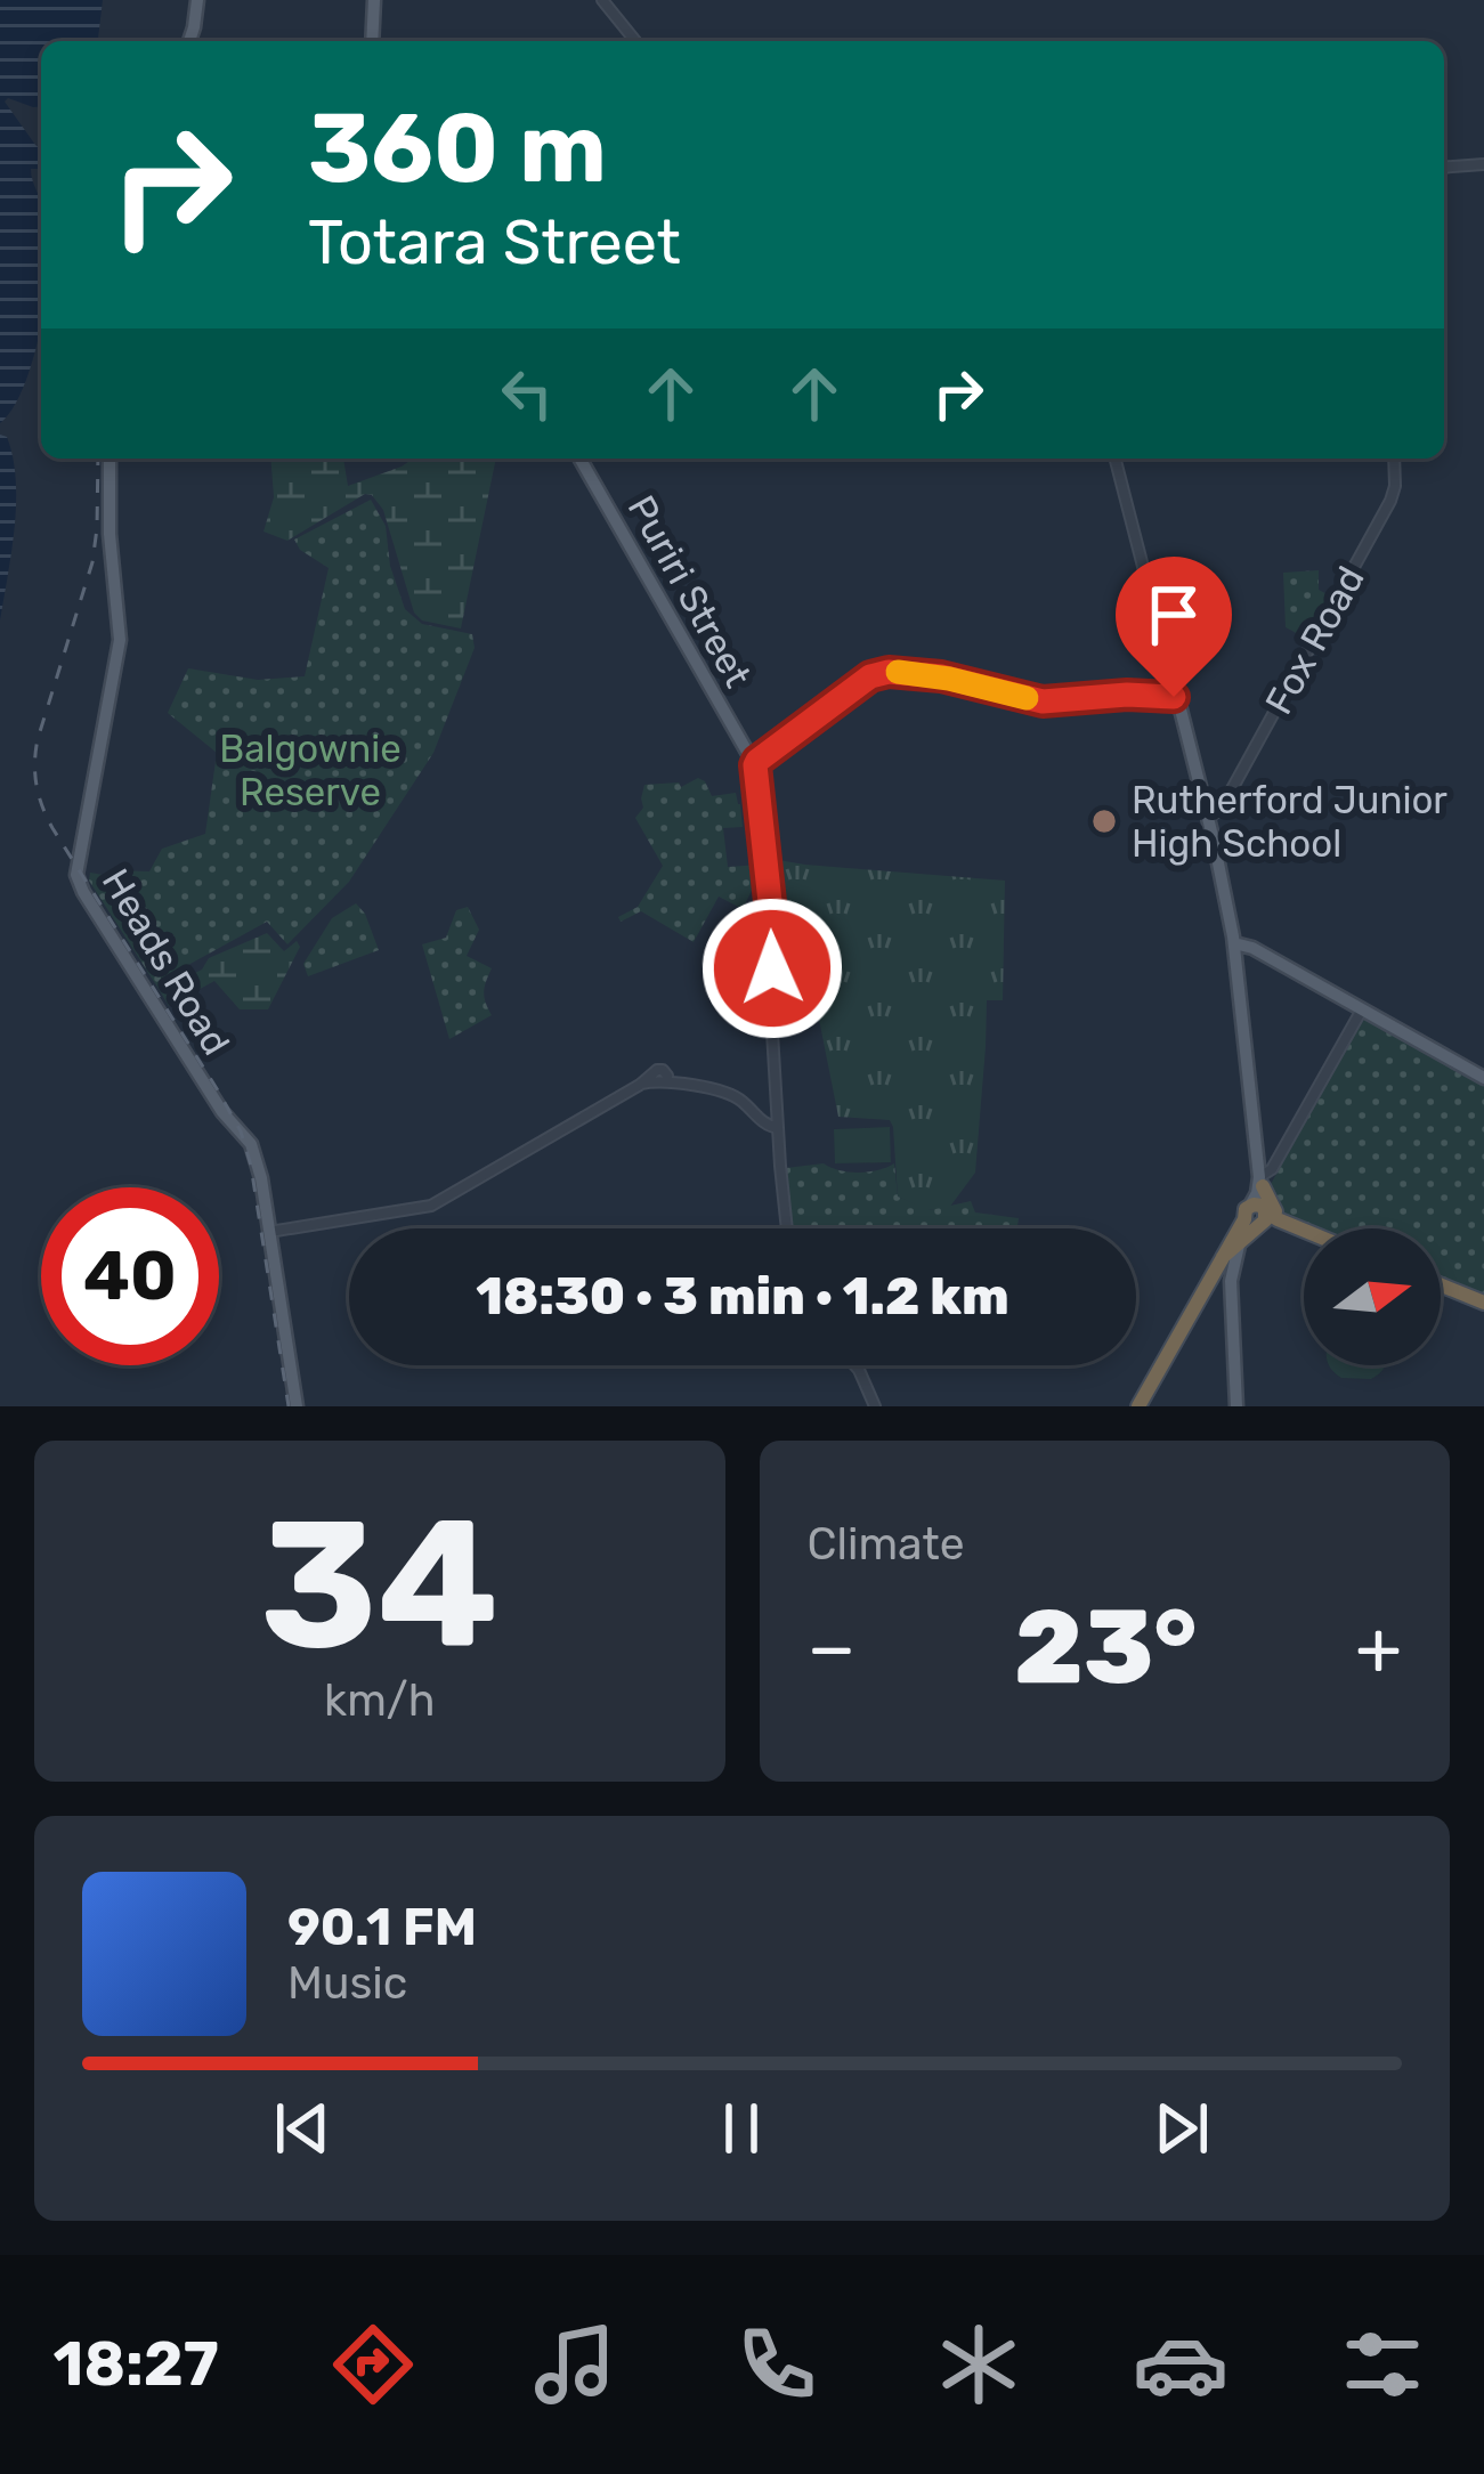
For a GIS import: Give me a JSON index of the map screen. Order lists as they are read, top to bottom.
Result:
{
  "streets": {
    "main road": ["Puriri Street", "Heads Road"],
    "street": ["Fox Road"]
  },
  "parks": ["Balgownie Reserve"],
  "places": ["Rutherford Junior High School"],
  "north": "right",
  "page": {
    "turn": ["360 m", "Totara Street"],
    "limit": "40",
    "trip": "18:30 · 3 min · 1.2 km",
    "tile": [
      ["34", "km/h"],
      "Climate"
    ],
    "heat": ["−", "23°", "+"],
    "song": ["90.1 FM", "Music"],
    "tabs": "18:27"
  }
}
